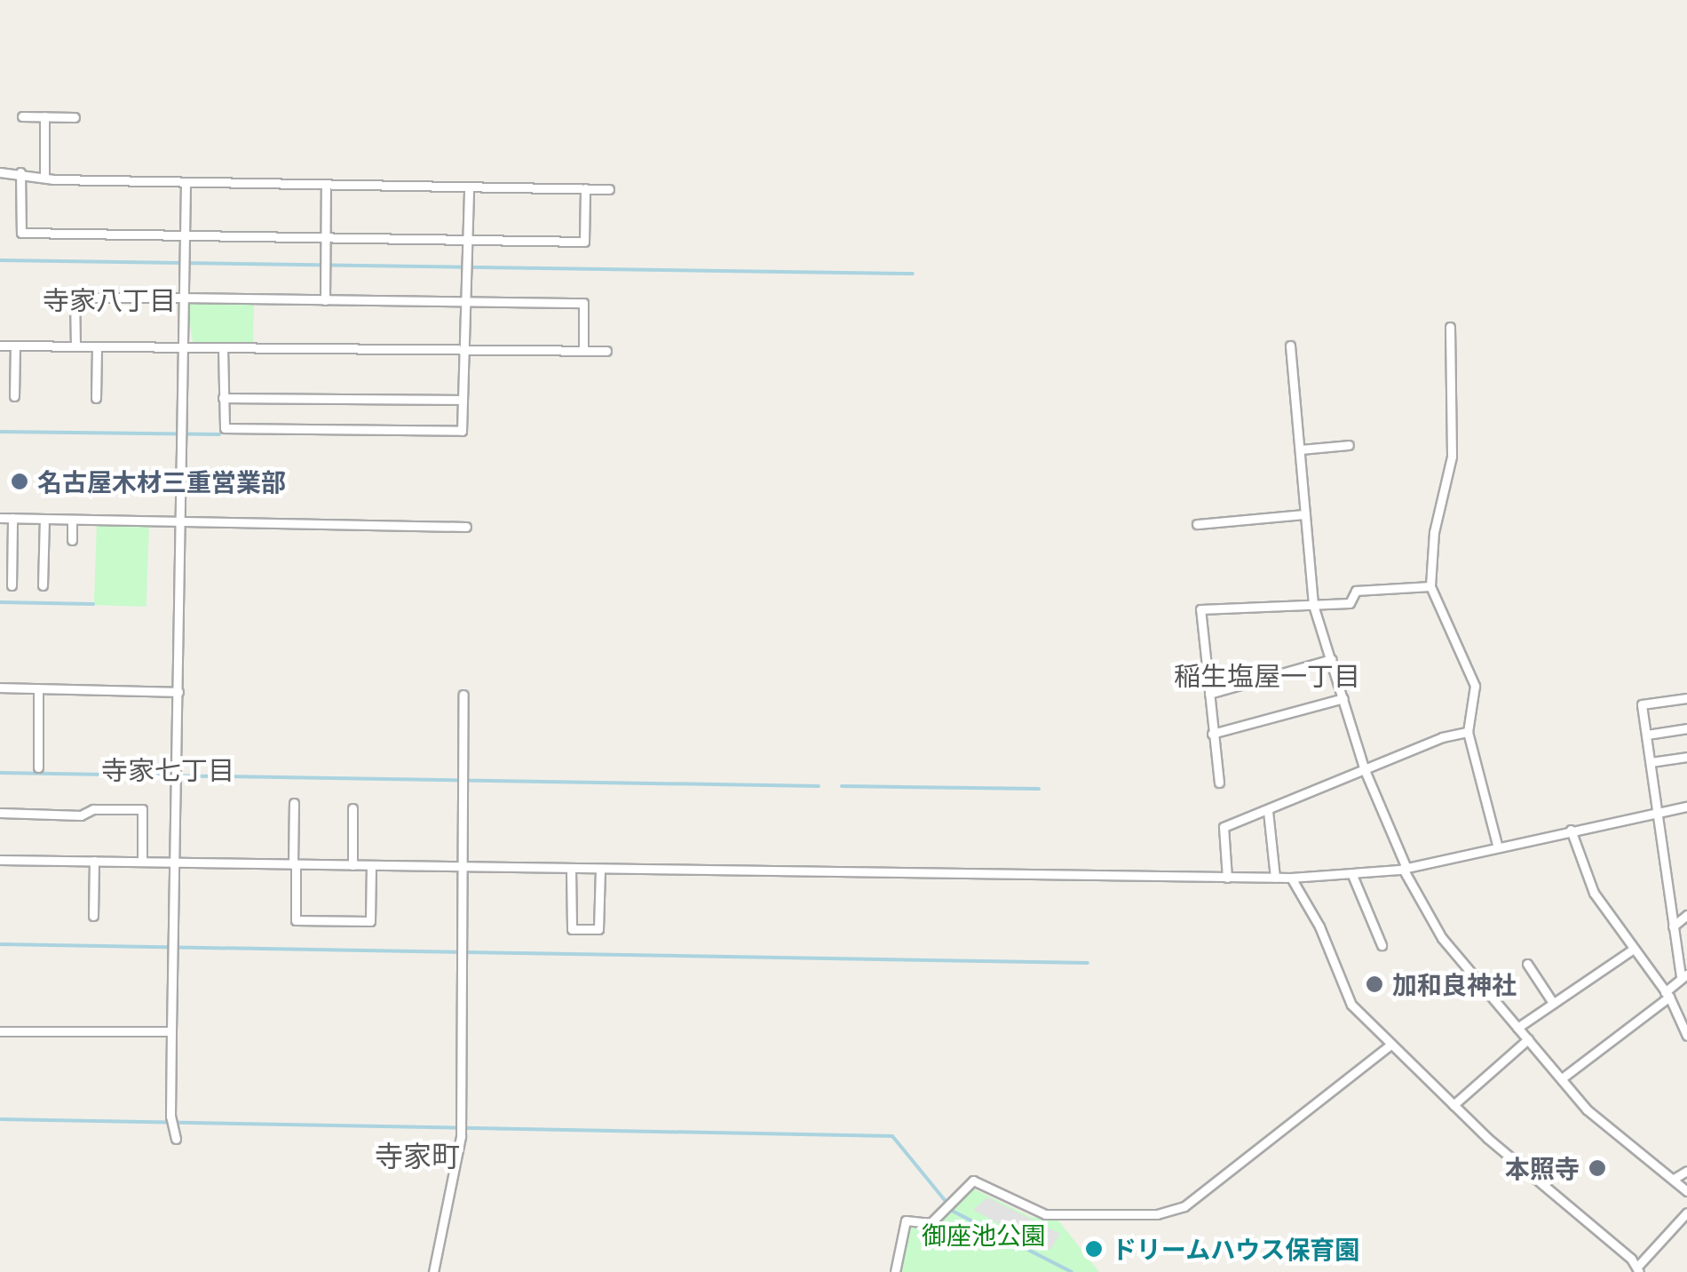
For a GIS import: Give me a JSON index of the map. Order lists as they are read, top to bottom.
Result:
{
  "districts": [
    "寺家八丁目",
    "稲生塩屋一丁目",
    "寺家七丁目",
    "寺家町"
  ],
  "parks": ["御座池公園"],
  "places": [
    "名古屋木材三重営業部",
    "加和良神社",
    "本照寺",
    "ドリームハウス保育園"
  ]
}
